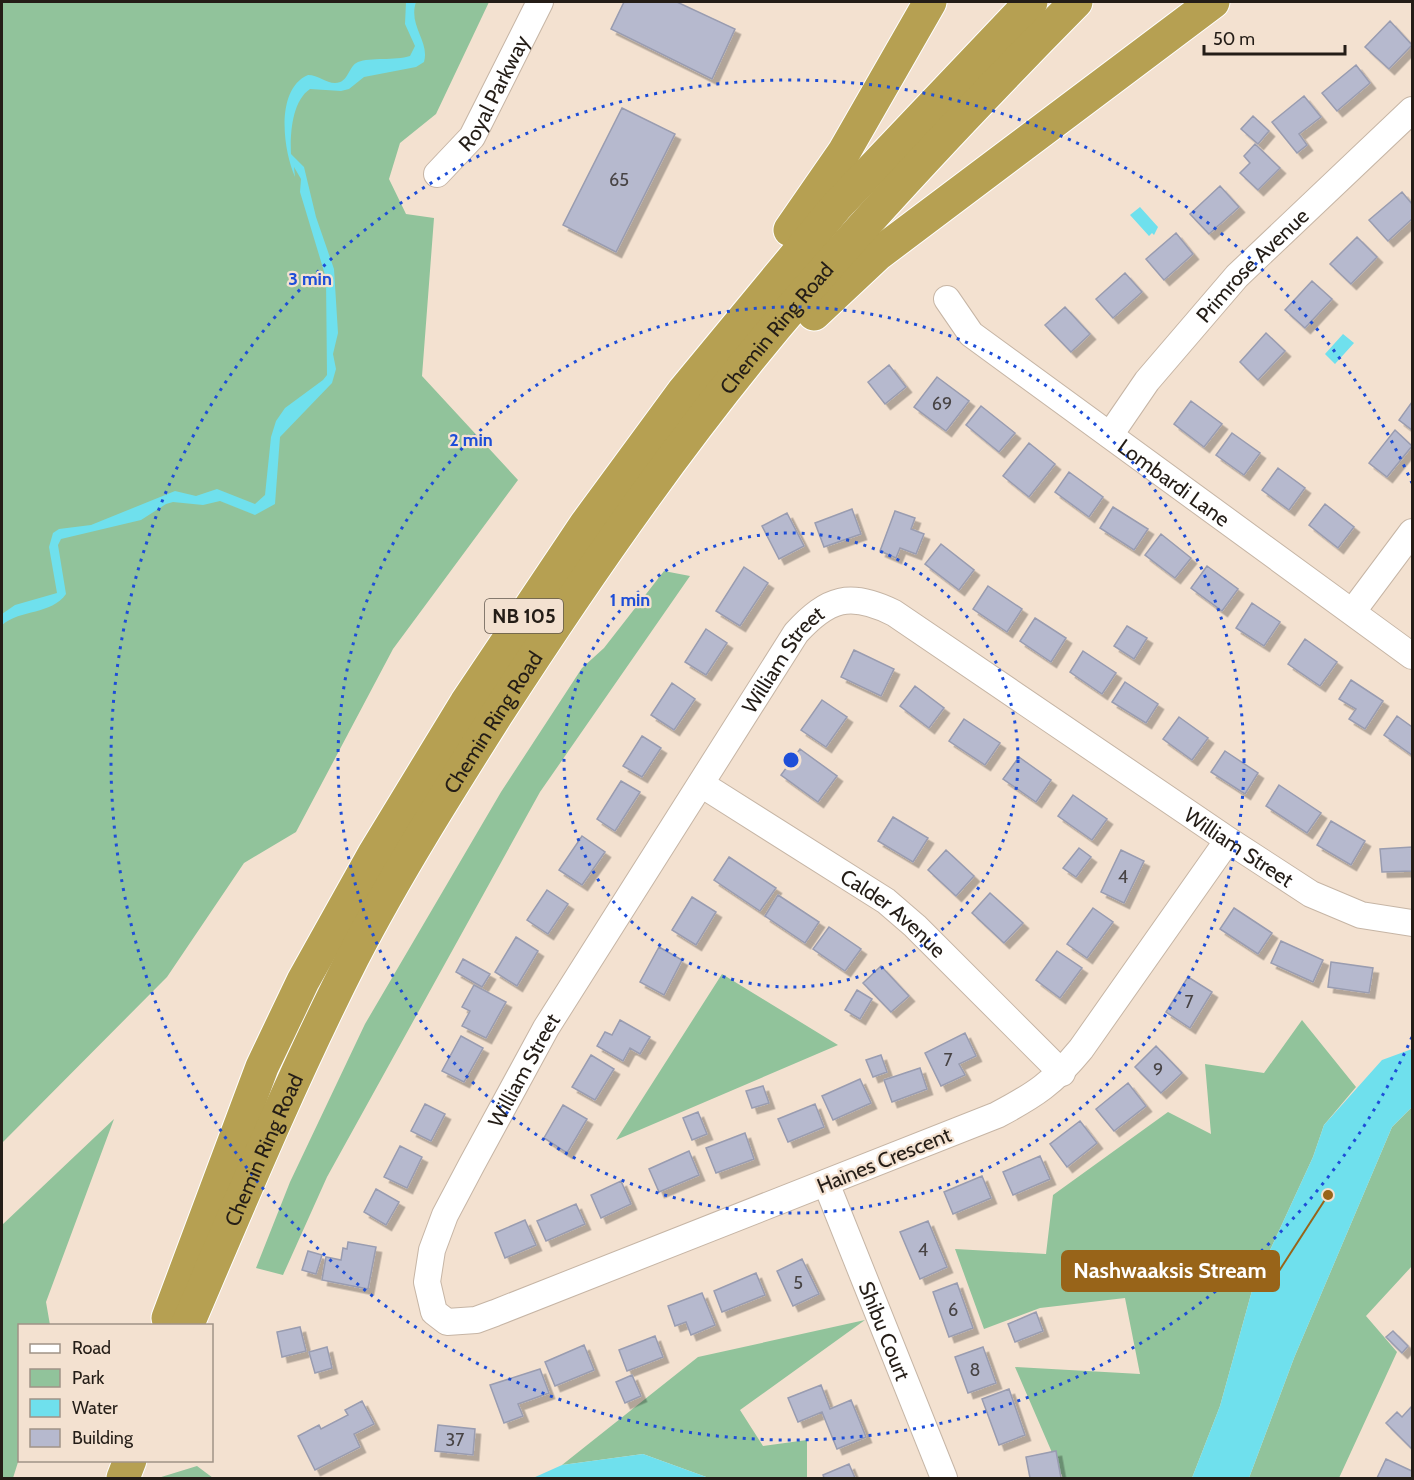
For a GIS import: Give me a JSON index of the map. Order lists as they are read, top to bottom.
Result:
{
  "streets": {
    "highway": ["Chemin Ring Road", "NB 105"],
    "street": [
      "Royal Parkway",
      "Primrose Avenue",
      "Lombardi Lane",
      "William Street",
      "Calder Avenue",
      "Haines Crescent",
      "Shibu Court"
    ]
  },
  "crossings": [
    ["Primrose Avenue", "Lombardi Lane"],
    ["William Street", "Calder Avenue"],
    ["William Street", "Haines Crescent"],
    ["Calder Avenue", "Haines Crescent"],
    ["Haines Crescent", "Shibu Court"]
  ],
  "places": ["Nashwaaksis Stream"],
  "house_numbers": [
    "65",
    "69",
    "4",
    "7",
    "7",
    "9",
    "4",
    "5",
    "6",
    "8",
    "37"
  ],
  "legend": [
    "Road",
    "Park",
    "Water",
    "Building"
  ],
  "scale_bar": "50 m",
  "rings": ["3 min", "2 min", "1 min"]
}
